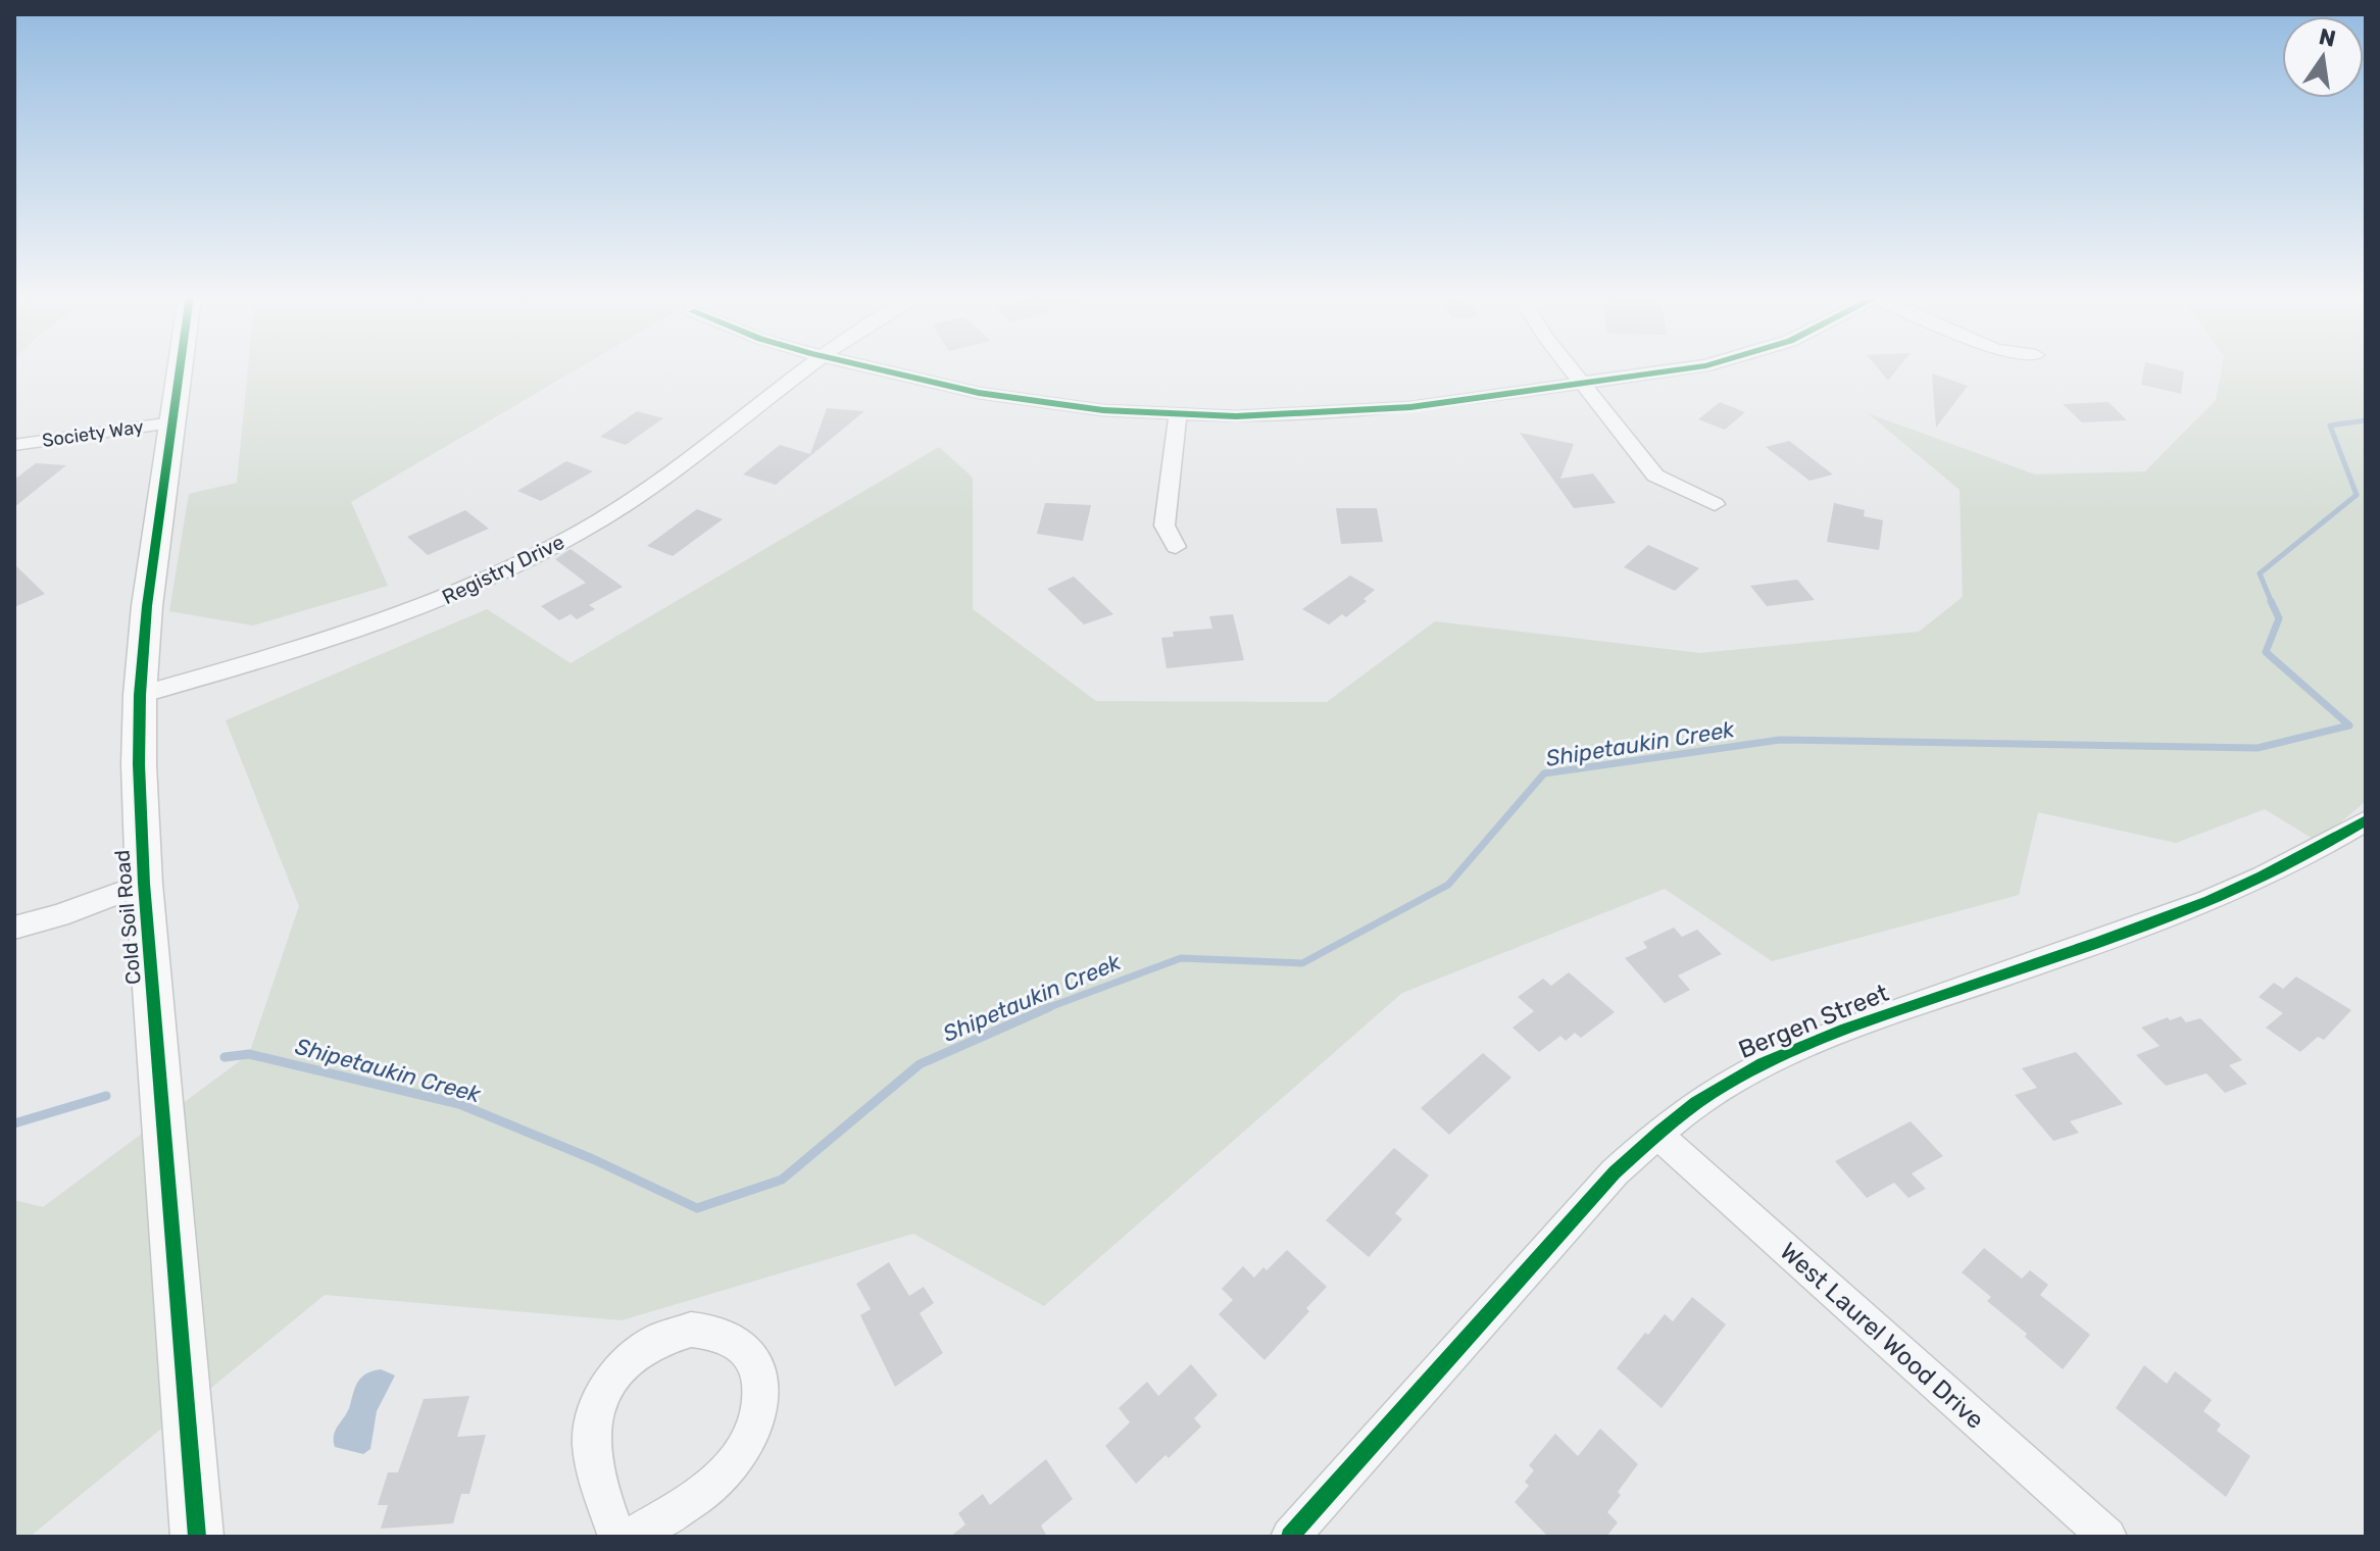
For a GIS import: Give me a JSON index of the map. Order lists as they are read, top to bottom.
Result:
{
  "streets": {
    "street": [
      "Society Way",
      "Registry Drive",
      "Cold Soil Road",
      "Bergen Street",
      "West Laurel Wood Drive"
    ]
  },
  "crossings": [
    ["Society Way", "Cold Soil Road"],
    ["Registry Drive", "Cold Soil Road"],
    ["Bergen Street", "West Laurel Wood Drive"]
  ],
  "water": ["Shipetaukin Creek"],
  "north": "top"
}
